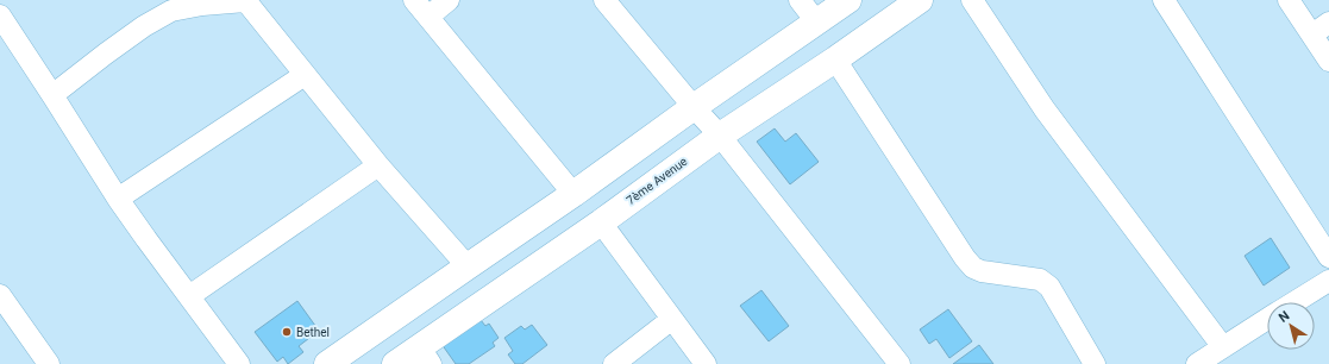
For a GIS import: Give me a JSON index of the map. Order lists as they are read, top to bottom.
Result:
{
  "streets": {
    "street": ["7ème Avenue"]
  },
  "places": ["Bethel"],
  "north": "top left"
}
